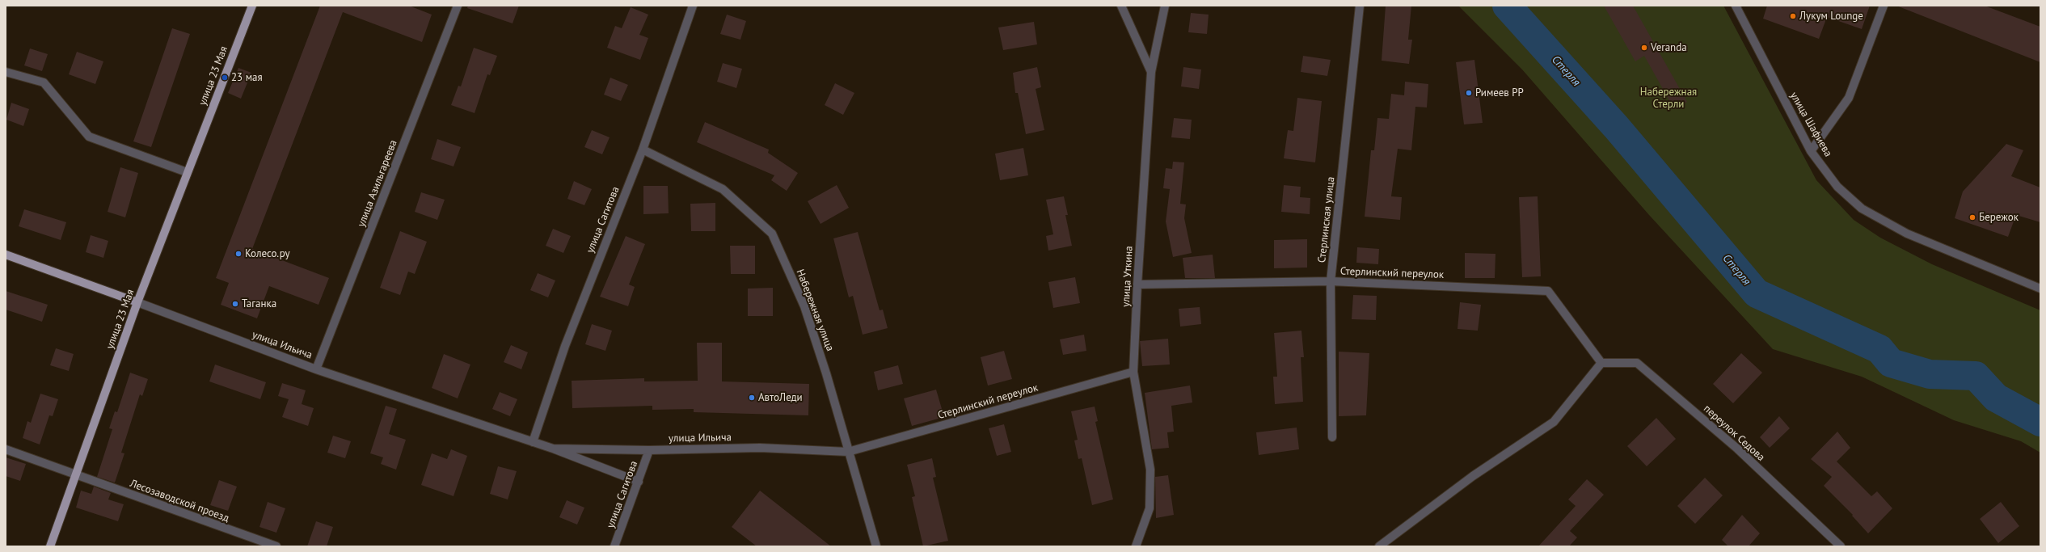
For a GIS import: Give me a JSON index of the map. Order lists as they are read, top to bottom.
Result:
{
  "streets": {
    "main road": ["улица 23 Мая", "улица Ильича"],
    "street": [
      "улица Шафиева",
      "улица Азильгареева",
      "улица Сагитова",
      "Стерлинская улица",
      "Стерлинский переулок",
      "улица Уткина",
      "Набережная улица",
      "переулок Седова",
      "Лесозаводской проезд"
    ]
  },
  "crossings": [
    ["улица 23 Мая", "улица Ильича"],
    ["улица 23 Мая", "Лесозаводской проезд"],
    ["улица Азильгареева", "улица Ильича"],
    ["улица Сагитова", "Набережная улица"],
    ["улица Сагитова", "улица Ильича"],
    ["Стерлинская улица", "Стерлинский переулок"],
    ["Стерлинский переулок", "улица Уткина"],
    ["Стерлинский переулок", "Набережная улица"],
    ["Стерлинский переулок", "улица Ильича"],
    ["Стерлинский переулок", "переулок Седова"],
    ["Набережная улица", "улица Ильича"]
  ],
  "water": ["Стерля"],
  "parks": ["Набережная Стерли"],
  "places": [
    "Лукум Lounge",
    "Veranda",
    "23 мая",
    "Римеев РР",
    "Бережок",
    "Колесо.ру",
    "Таганка",
    "АвтоЛеди"
  ]
}
